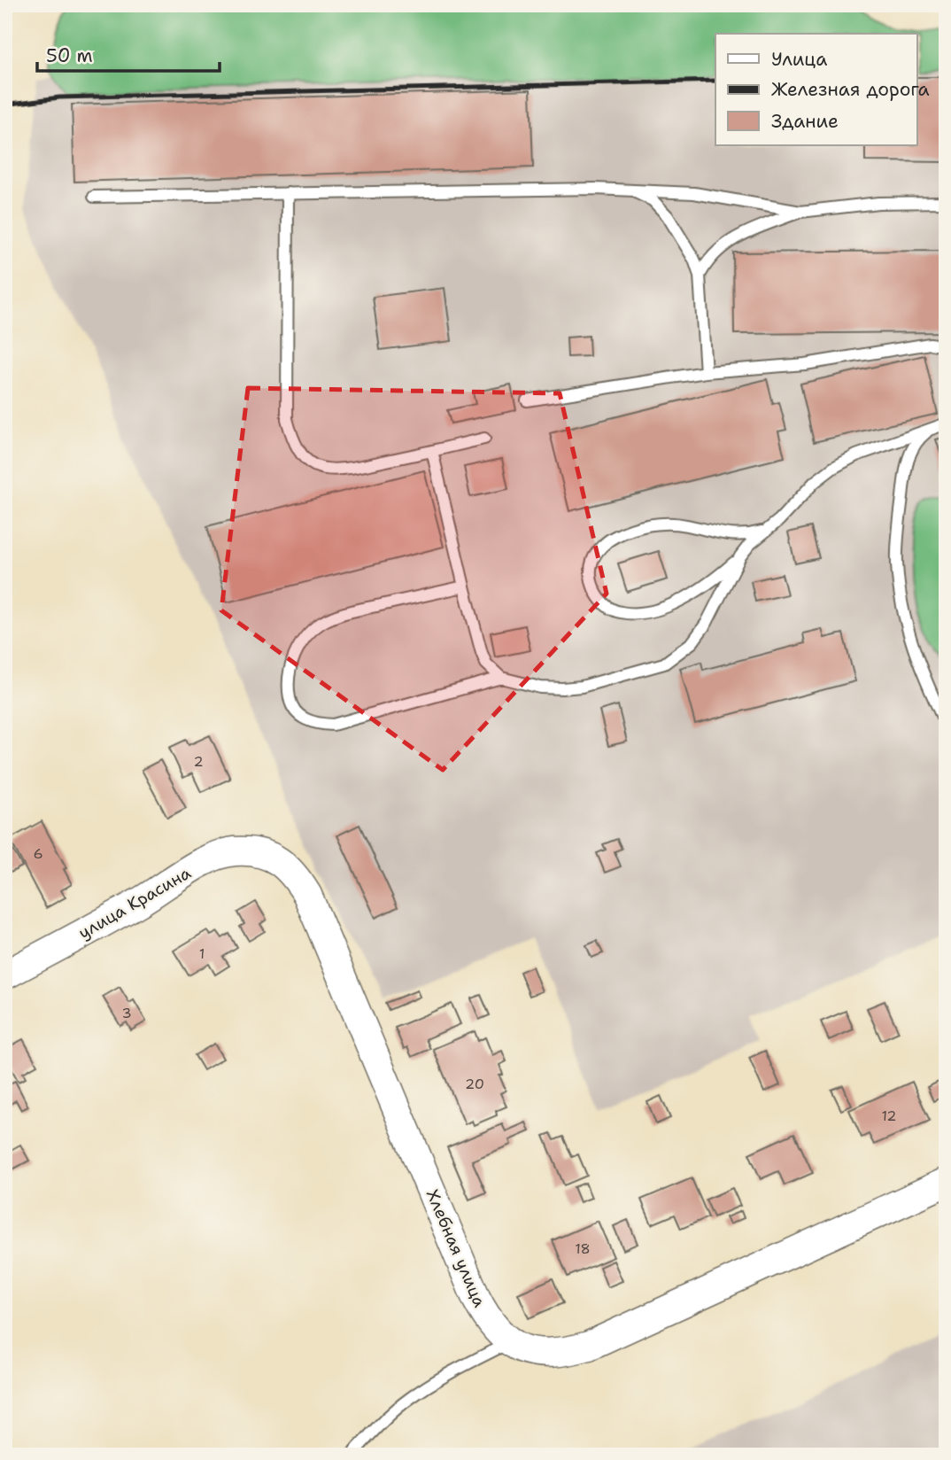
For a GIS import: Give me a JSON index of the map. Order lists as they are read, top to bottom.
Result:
{
  "streets": {
    "street": ["улица Красина", "Хлебная улица"]
  },
  "crossings": [
    ["улица Красина", "Хлебная улица"]
  ],
  "house_numbers": [
    "2",
    "6",
    "1",
    "3",
    "20",
    "12",
    "18"
  ],
  "legend": ["Улица", "Железная дорога", "Здание"],
  "scale_bar": "50 m"
}
